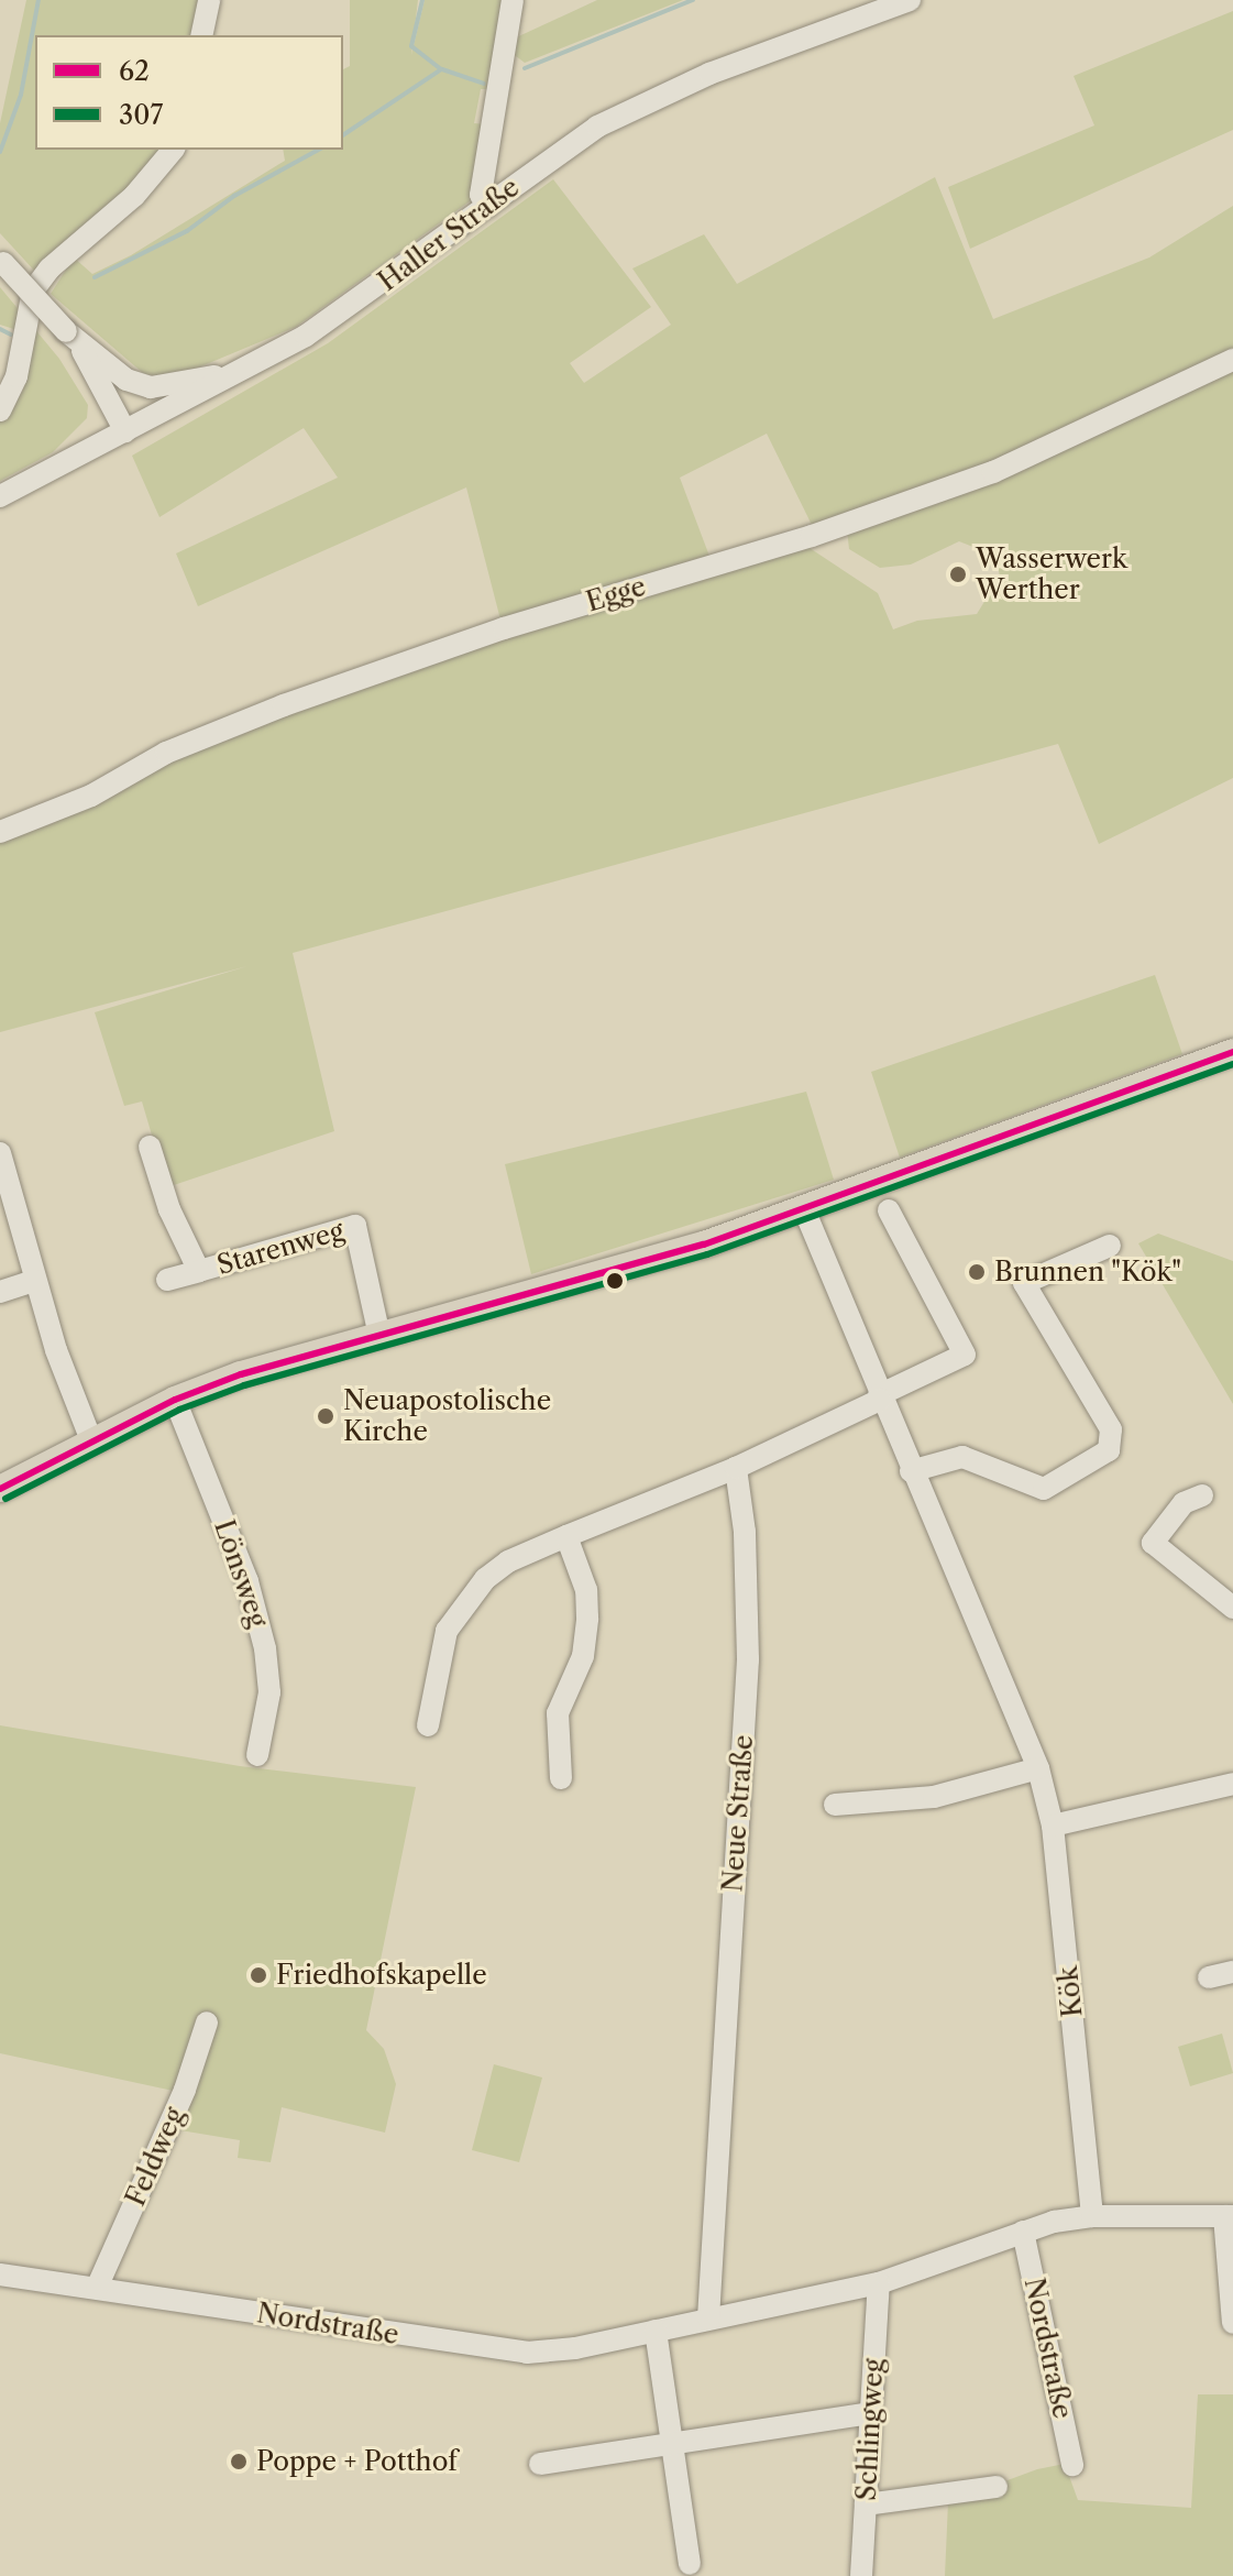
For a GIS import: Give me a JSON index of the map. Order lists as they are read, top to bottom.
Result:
{
  "streets": {
    "street": [
      "Haller Straße",
      "Egge",
      "Starenweg",
      "Lönsweg",
      "Neue Straße",
      "Kök",
      "Feldweg",
      "Nordstraße",
      "Schlingweg"
    ]
  },
  "crossings": [
    ["Neue Straße", "Nordstraße"],
    ["Kök", "Nordstraße"],
    ["Feldweg", "Nordstraße"],
    ["Nordstraße", "Schlingweg"]
  ],
  "places": [
    "Wasserwerk Werther",
    "Brunnen \"Kök\"",
    "Neuapostolische Kirche",
    "Friedhofskapelle",
    "Poppe + Potthof"
  ],
  "lines": ["transit line 62", "transit line 307"],
  "legend": ["62", "307"]
}
